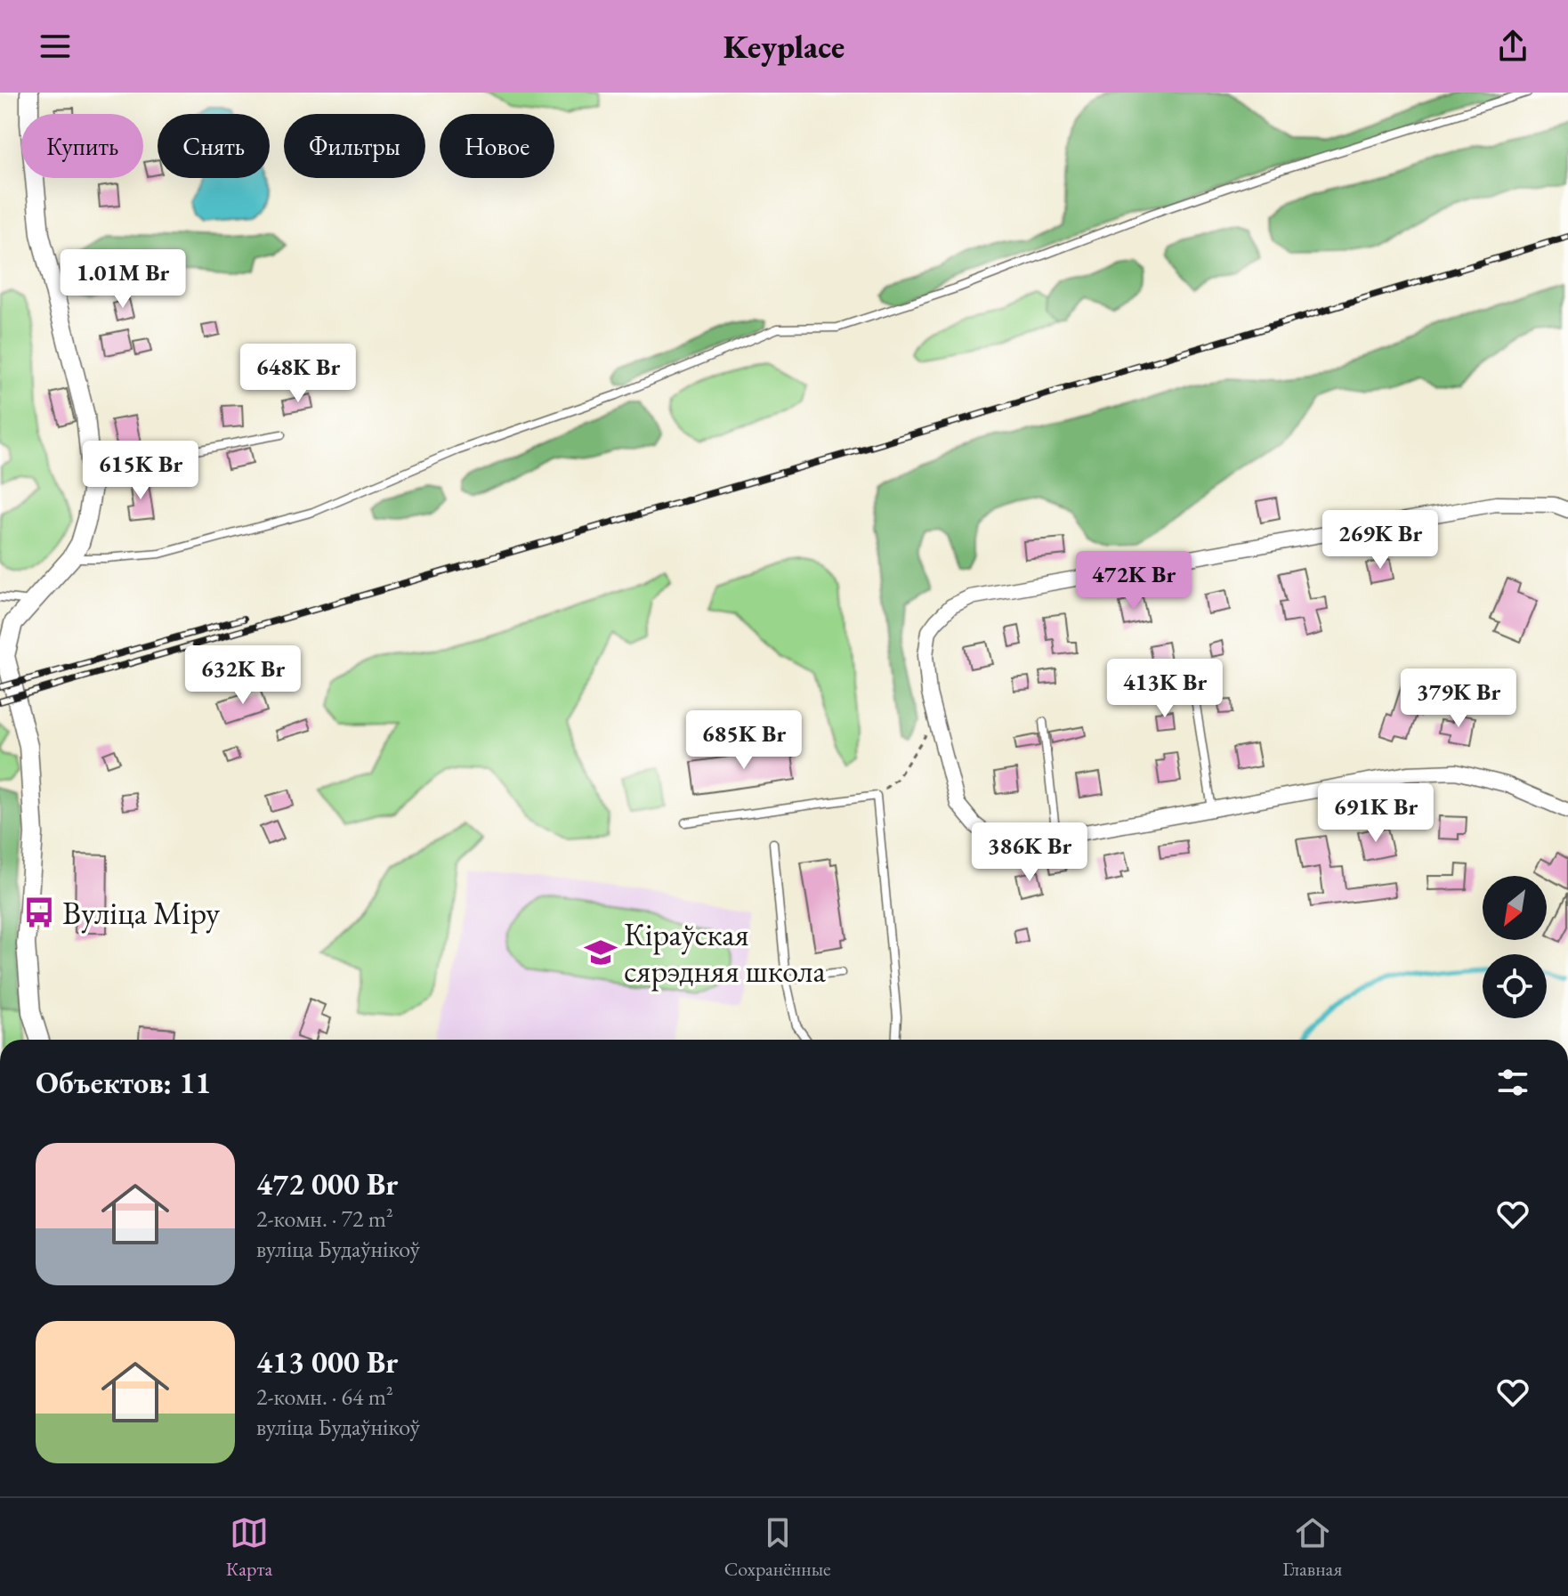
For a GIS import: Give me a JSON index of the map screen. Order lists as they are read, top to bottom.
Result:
{
  "places": {
    "bus stop": ["Вуліца Міру"],
    "school or university": ["Кіраўская сярэдняя школа"]
  },
  "north": "bottom left",
  "page": {
    "header": "Keyplace",
    "chip": [
      "Купить",
      "Снять",
      "Фильтры",
      "Новое"
    ],
    "price": [
      "1.01M Br",
      "648K Br",
      "615K Br",
      "269K Br",
      "472K Br",
      "632K Br",
      "413K Br",
      "379K Br",
      "685K Br",
      "691K Br",
      "386K Br"
    ],
    "heading": "Объектов: 11",
    "list": [
      {
        "name": "472 000 Br",
        "note": "2-комн. · 72 m² · вуліца Будаўнікоў"
      },
      {
        "name": "413 000 Br",
        "note": "2-комн. · 64 m² · вуліца Будаўнікоў"
      }
    ],
    "tabs": ["Карта", "Сохранённые", "Главная"]
  }
}
